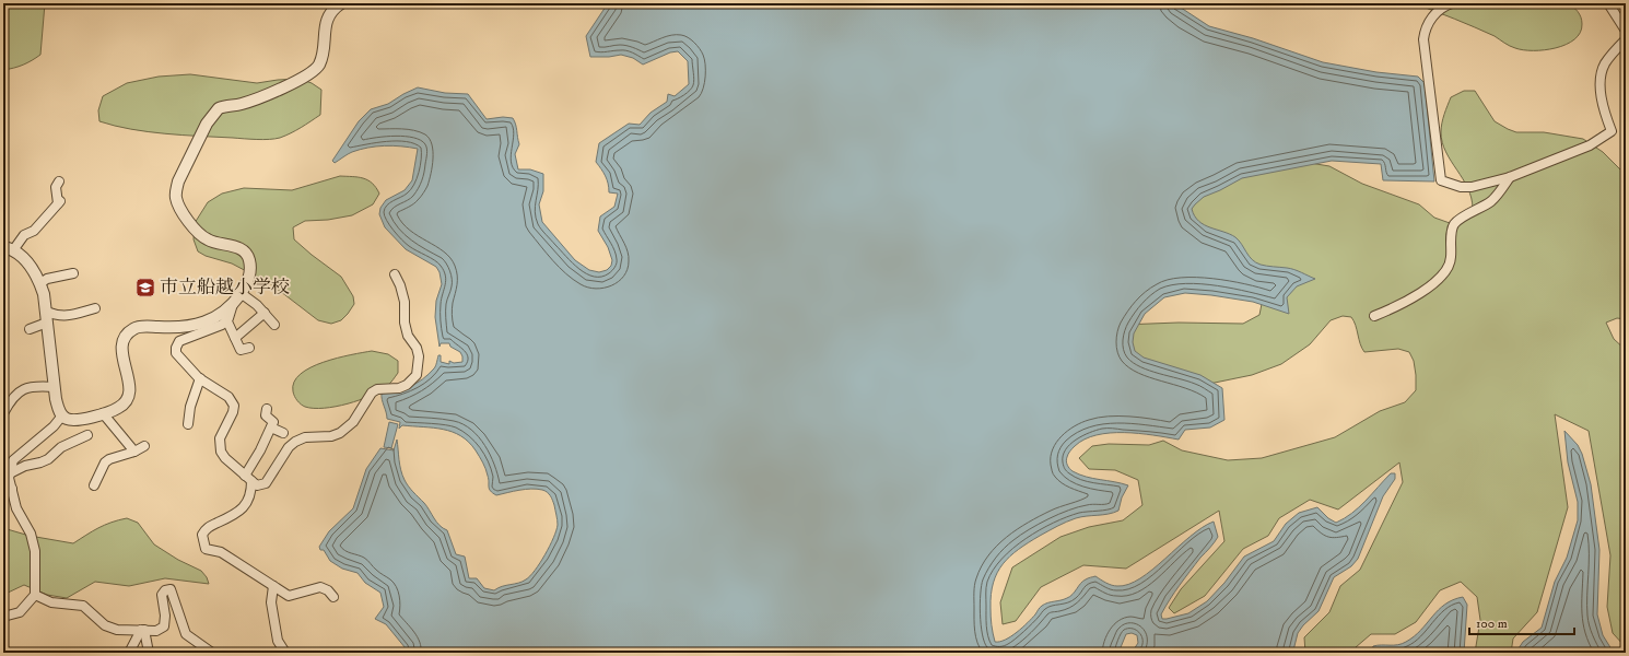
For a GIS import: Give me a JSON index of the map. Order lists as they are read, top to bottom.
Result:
{
  "places": {
    "school or university": ["市立船越小学校"]
  },
  "scale_bar": "100 m"
}
